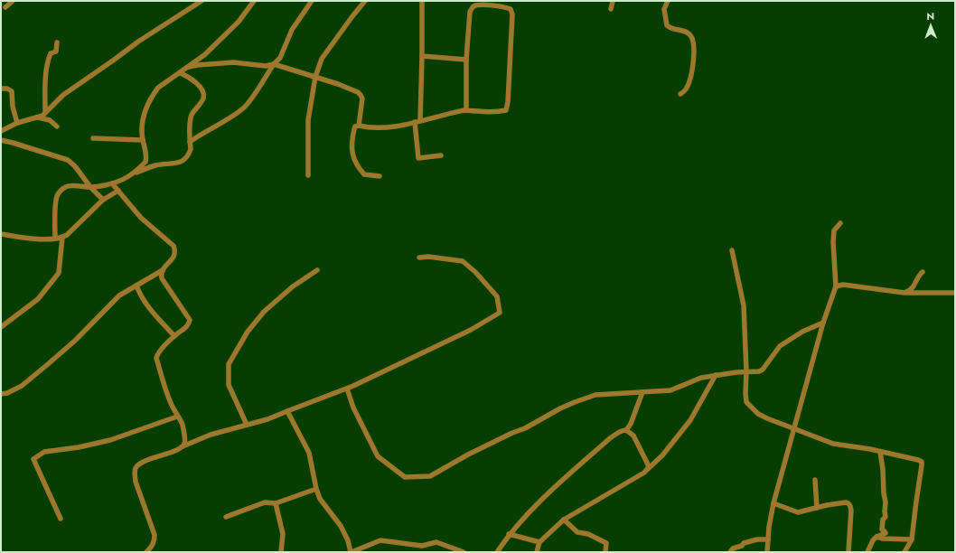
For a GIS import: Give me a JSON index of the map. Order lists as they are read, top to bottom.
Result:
{
  "north": "top"
}
